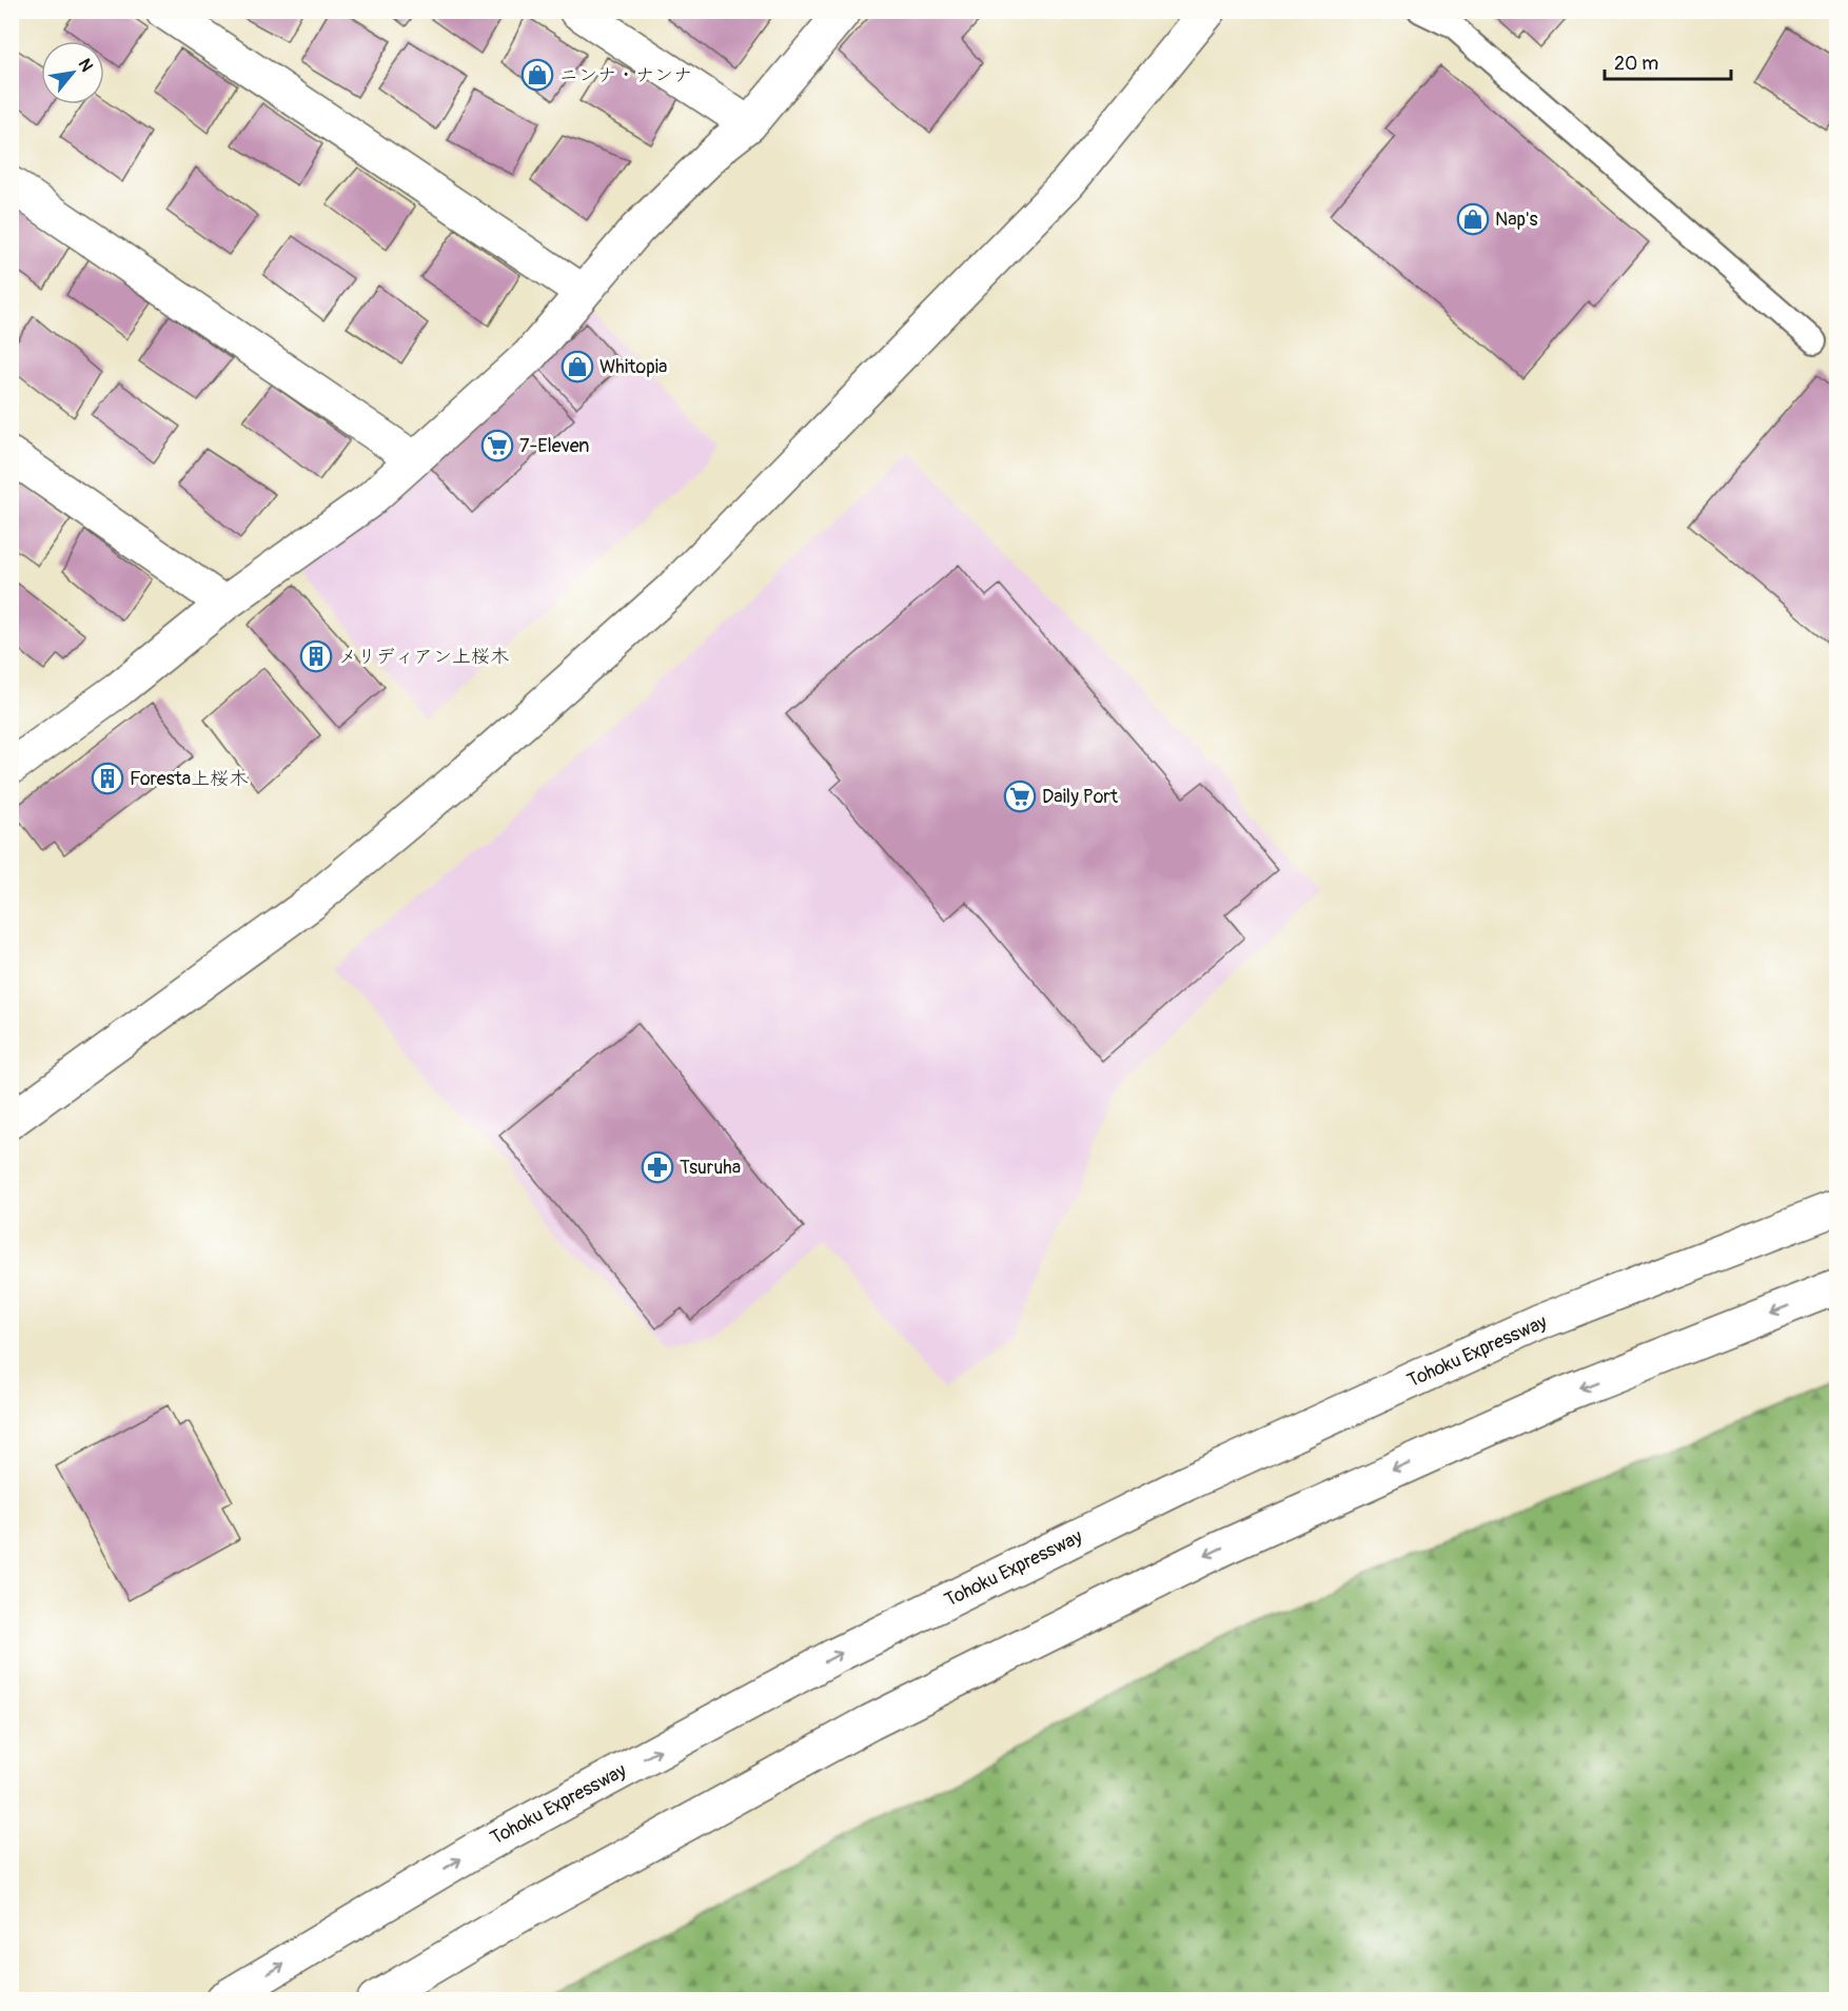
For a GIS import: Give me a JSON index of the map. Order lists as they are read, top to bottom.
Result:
{
  "streets": {
    "main road": ["Tohoku Expressway"]
  },
  "places": {
    "shop": ["ニンナ・ナンナ", "Nap's", "Whitopia"],
    "supermarket": ["7-Eleven", "Daily Port"],
    "building": ["メリディアン上桜木", "Foresta上桜木"],
    "pharmacy": ["Tsuruha"]
  },
  "scale_bar": "20 m",
  "north": "top right"
}
